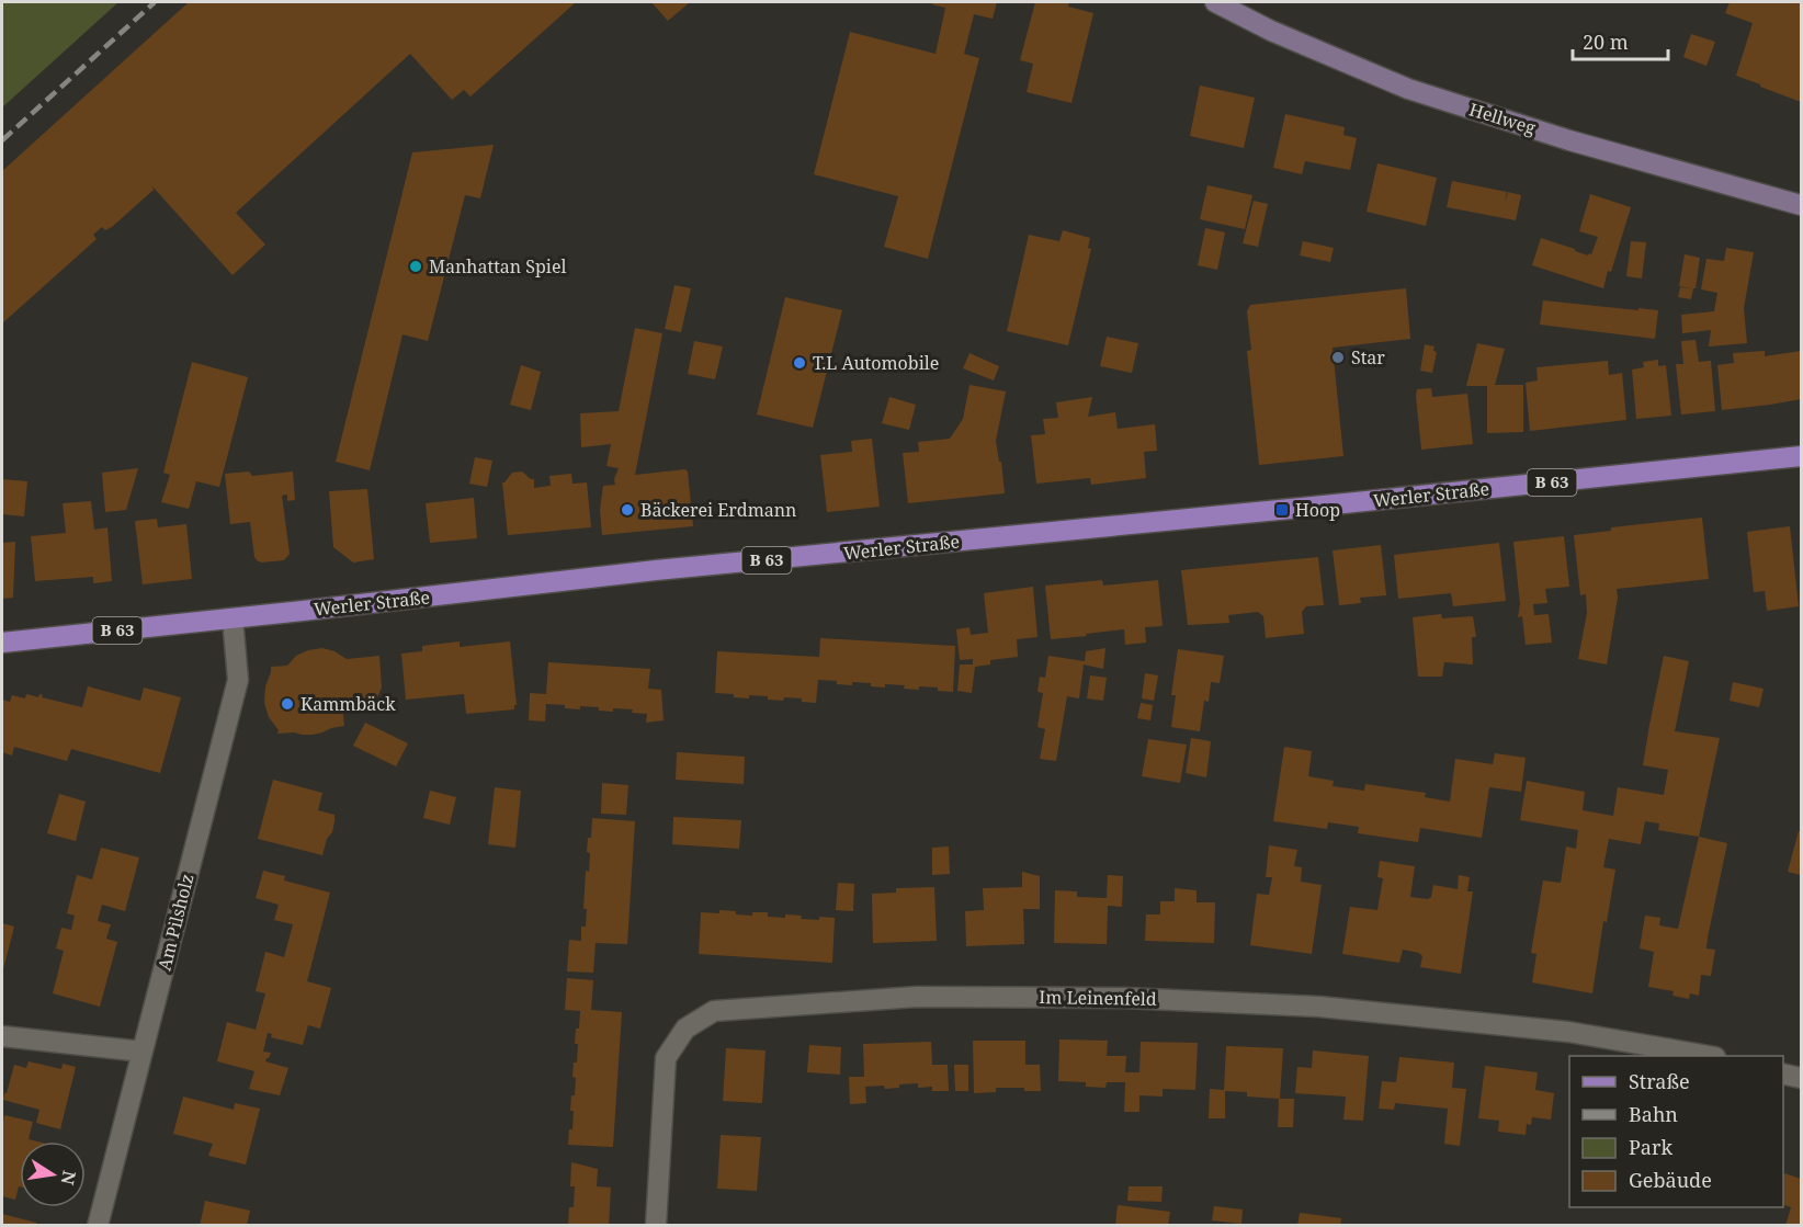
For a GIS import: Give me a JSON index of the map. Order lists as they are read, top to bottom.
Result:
{
  "streets": {
    "main road": ["B 63", "Werler Straße"],
    "street": ["Hellweg", "Am Pilsholz", "Im Leinenfeld"]
  },
  "crossings": [
    ["Werler Straße", "Am Pilsholz"]
  ],
  "places": {
    "other": [
      "Manhattan Spiel",
      "Star",
      "T.L Automobile",
      "Bäckerei Erdmann",
      "Kammbäck"
    ],
    "transit": ["Hoop"]
  },
  "legend": [
    "Straße",
    "Bahn",
    "Park",
    "Gebäude"
  ],
  "scale_bar": "20 m",
  "north": "right"
}
